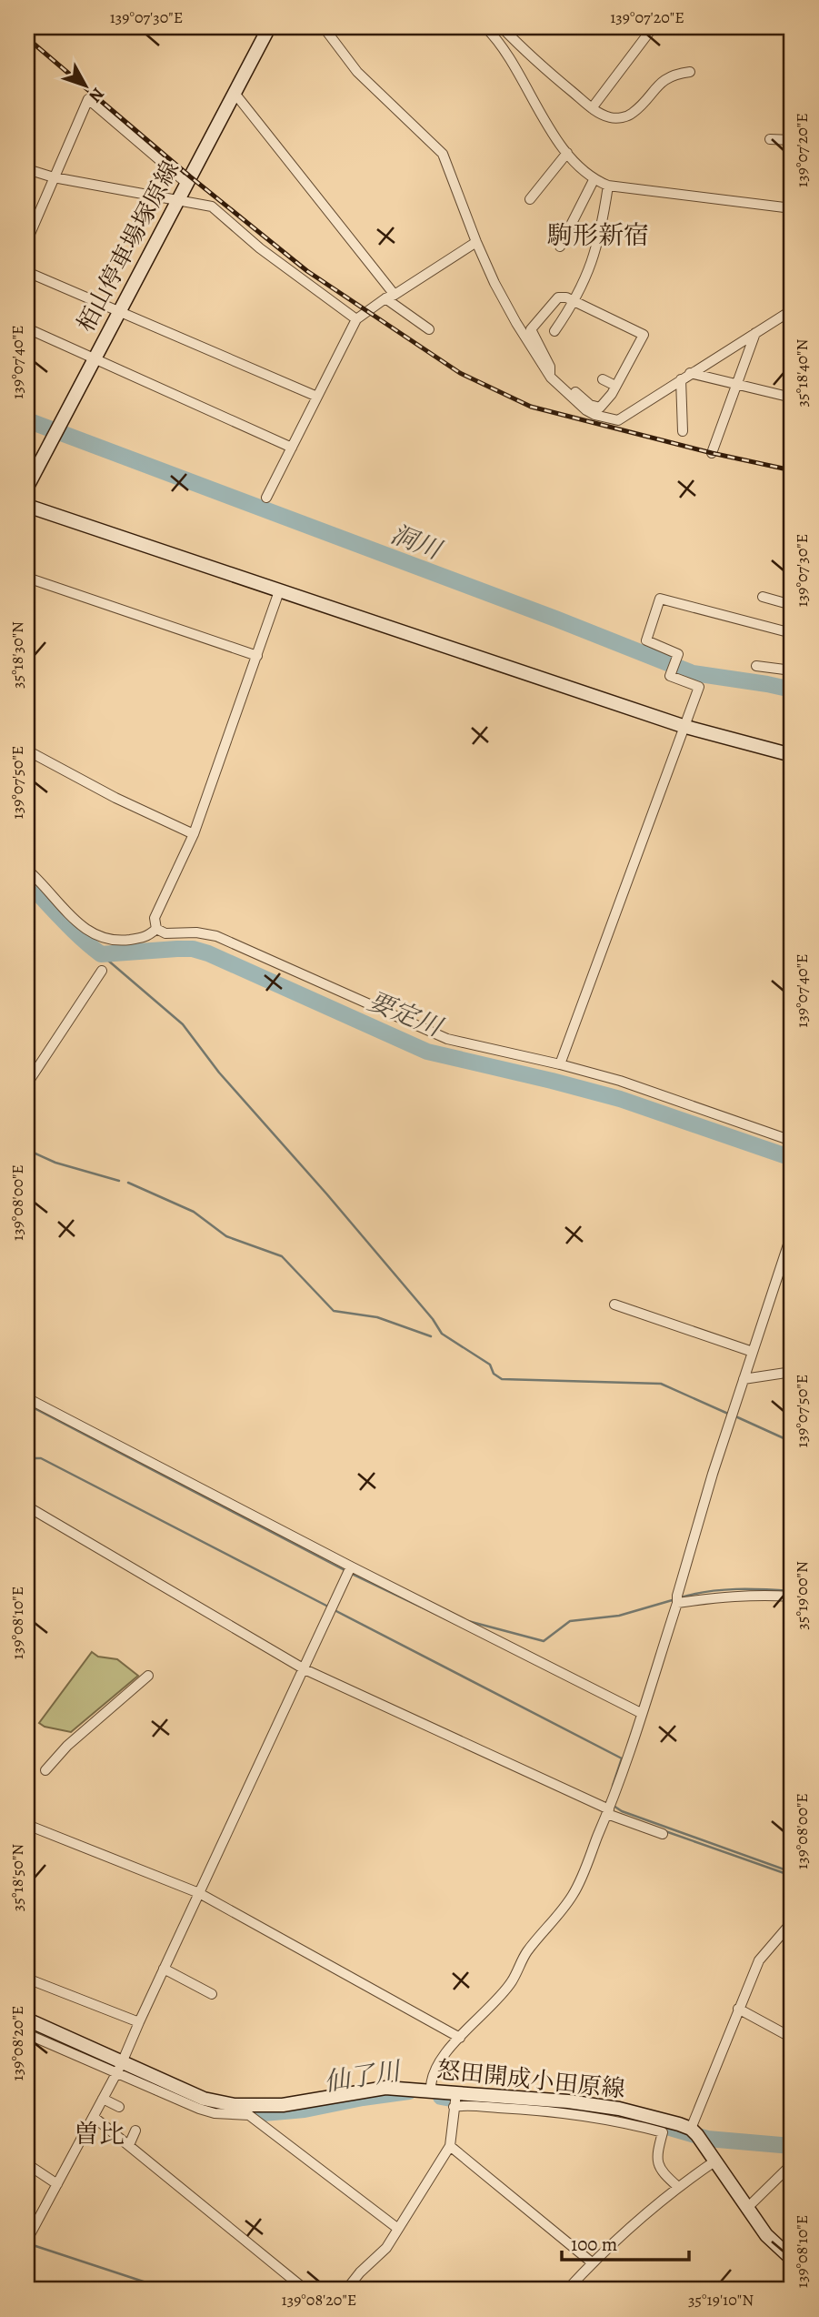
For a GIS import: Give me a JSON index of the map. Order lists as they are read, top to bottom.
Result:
{
  "streets": {
    "main road": ["栢山停車場塚原線", "怒田開成小田原線"]
  },
  "districts": ["駒形新宿", "曽比"],
  "water": ["洞川", "要定川", "仙了川"],
  "scale_bar": "100 m",
  "north": "bottom right",
  "coordinates": [
    "139°07'30\"E",
    "139°07'20\"E",
    "139°07'40\"E",
    "35°18'40\"N",
    "35°18'30\"N",
    "139°07'50\"E",
    "139°08'00\"E",
    "35°19'00\"N",
    "139°08'10\"E",
    "35°18'50\"N",
    "139°08'20\"E",
    "35°19'10\"N"
  ]
}
